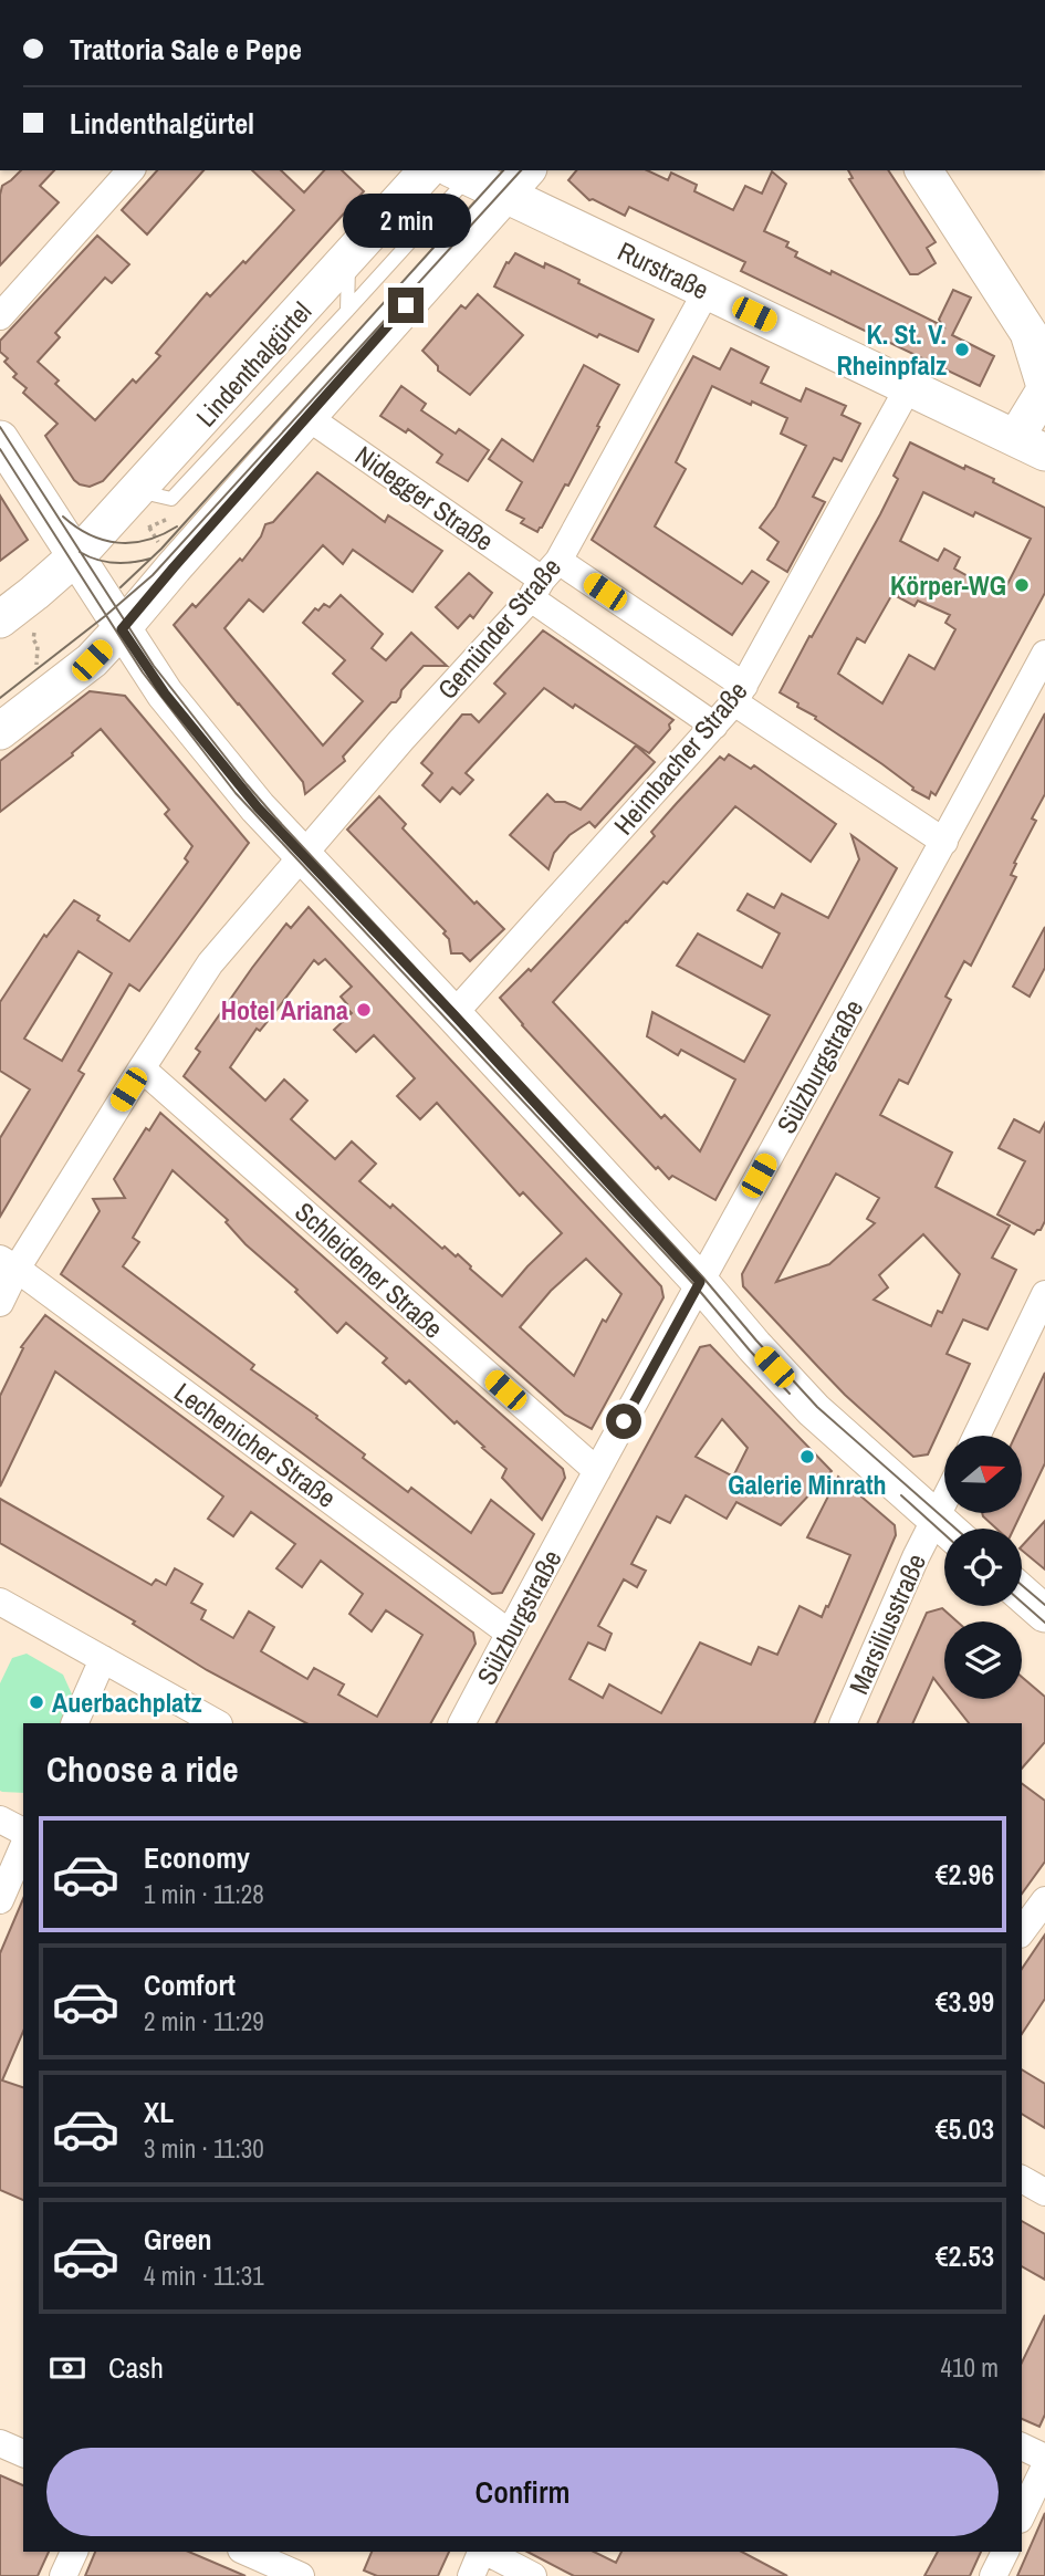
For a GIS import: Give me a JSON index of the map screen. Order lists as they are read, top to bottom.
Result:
{
  "streets": {
    "street": [
      "Rurstraße",
      "Lindenthalgürtel",
      "Nidegger Straße",
      "Gemünder Straße",
      "Heimbacher Straße",
      "Sülzburgstraße",
      "Schleidener Straße",
      "Lechenicher Straße",
      "Marsiliusstraße"
    ]
  },
  "crossings": [
    ["Rurstraße", "Gemünder Straße"],
    ["Rurstraße", "Heimbacher Straße"],
    ["Nidegger Straße", "Gemünder Straße"],
    ["Nidegger Straße", "Heimbacher Straße"],
    ["Nidegger Straße", "Sülzburgstraße"],
    ["Gemünder Straße", "Schleidener Straße"],
    ["Gemünder Straße", "Lechenicher Straße"],
    ["Sülzburgstraße", "Schleidener Straße"],
    ["Sülzburgstraße", "Lechenicher Straße"]
  ],
  "places": [
    "K. St. V. Rheinpfalz",
    "Körper-WG",
    "Hotel Ariana",
    "Galerie Minrath",
    "Auerbachplatz"
  ],
  "north": "right",
  "page": {
    "banner": ["Trattoria Sale e Pepe", "Lindenthalgürtel"],
    "bubble": "2 min",
    "heading": "Choose a ride",
    "list": [
      {
        "name": "Economy",
        "note": "1 min · 11:28",
        "value": "€2.96"
      },
      {
        "name": "Comfort",
        "note": "2 min · 11:29",
        "value": "€3.99"
      },
      {
        "name": "XL",
        "note": "3 min · 11:30",
        "value": "€5.03"
      },
      {
        "name": "Green",
        "note": "4 min · 11:31",
        "value": "€2.53"
      }
    ],
    "pay": ["Cash", "410 m"],
    "buttons": "Confirm"
  }
}
